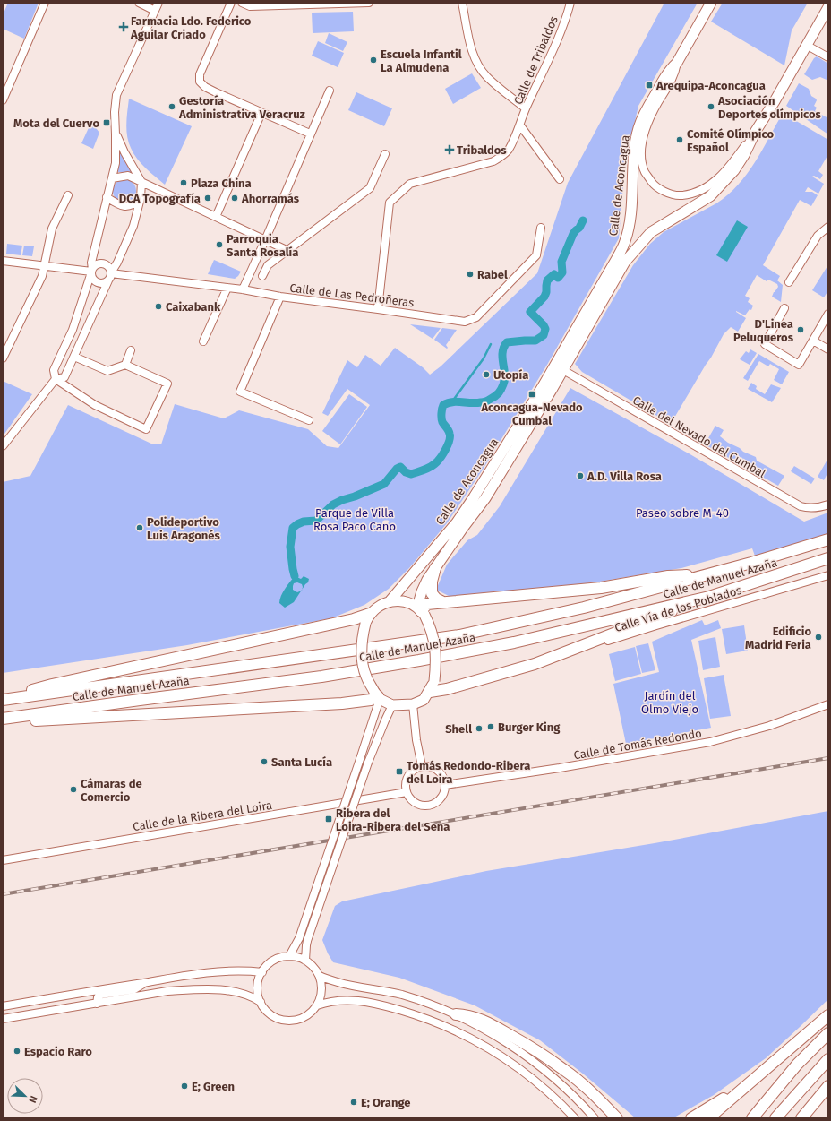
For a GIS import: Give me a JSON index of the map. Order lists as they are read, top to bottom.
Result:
{
  "streets": {
    "highway": ["Calle de Manuel Azaña"],
    "main road": ["Calle de Aconcagua"],
    "street": [
      "Calle de Tribaldos",
      "Calle de Las Pedroñeras",
      "Calle del Nevado del Cumbal",
      "Calle Vía de los Poblados",
      "Calle de Tomás Redondo",
      "Calle de la Ribera del Loira"
    ]
  },
  "crossings": [
    ["Calle de Tribaldos", "Calle de Las Pedroñeras"],
    ["Calle de Aconcagua", "Calle del Nevado del Cumbal"],
    ["Calle de Tomás Redondo", "Calle de la Ribera del Loira"]
  ],
  "parks": ["Parque de Villa Rosa Paco Caño", "Paseo sobre M-40", "Jardín del Olmo Viejo"],
  "places": {
    "health": ["Farmacia Ldo. Federico Aguilar Criado", "Tribaldos"],
    "other": [
      "Escuela Infantil La Almudena",
      "Gestoría Administrativa Veracruz",
      "Asociación Deportes olímpicos",
      "Comité Olímpico Español",
      "Plaza China",
      "DCA Topografía",
      "Ahorramás",
      "Parroquia Santa Rosalía",
      "Rabel",
      "Caixabank",
      "D'Linea Peluqueros",
      "Utopía",
      "A.D. Villa Rosa",
      "Polideportivo Luis Aragonés",
      "Edificio Madrid Feria",
      "Burger King",
      "Shell",
      "Santa Lucía",
      "Cámaras de Comercio",
      "Espacio Raro",
      "E; Green",
      "E; Orange"
    ],
    "transit": [
      "Arequipa-Aconcagua",
      "Mota del Cuervo",
      "Aconcagua-Nevado Cumbal",
      "Tomás Redondo-Ribera del Loira",
      "Ribera del Loira-Ribera del Sena"
    ]
  },
  "north": "bottom right"
}
